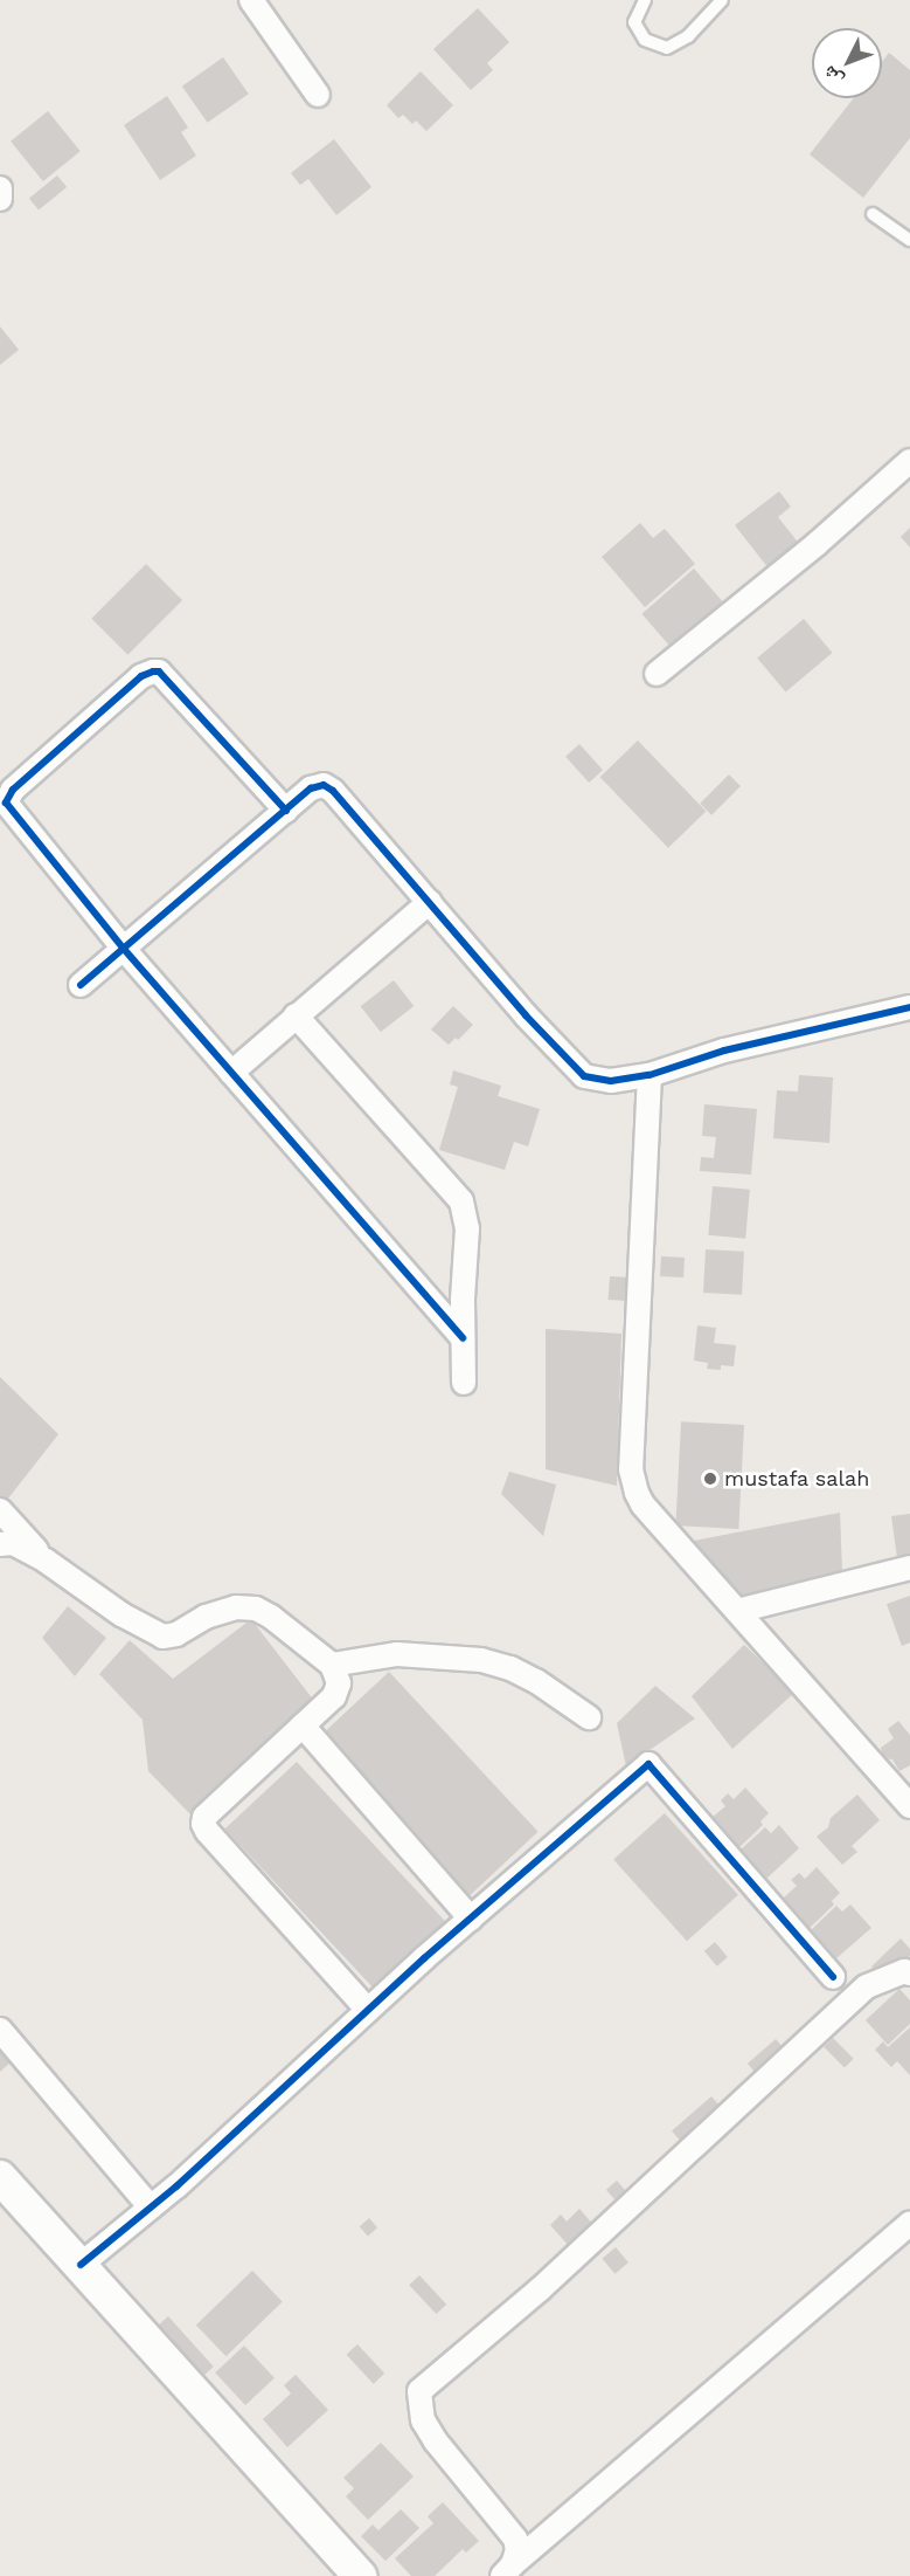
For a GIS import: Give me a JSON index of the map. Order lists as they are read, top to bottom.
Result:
{
  "places": ["mustafa salah"],
  "north": "bottom left"
}
